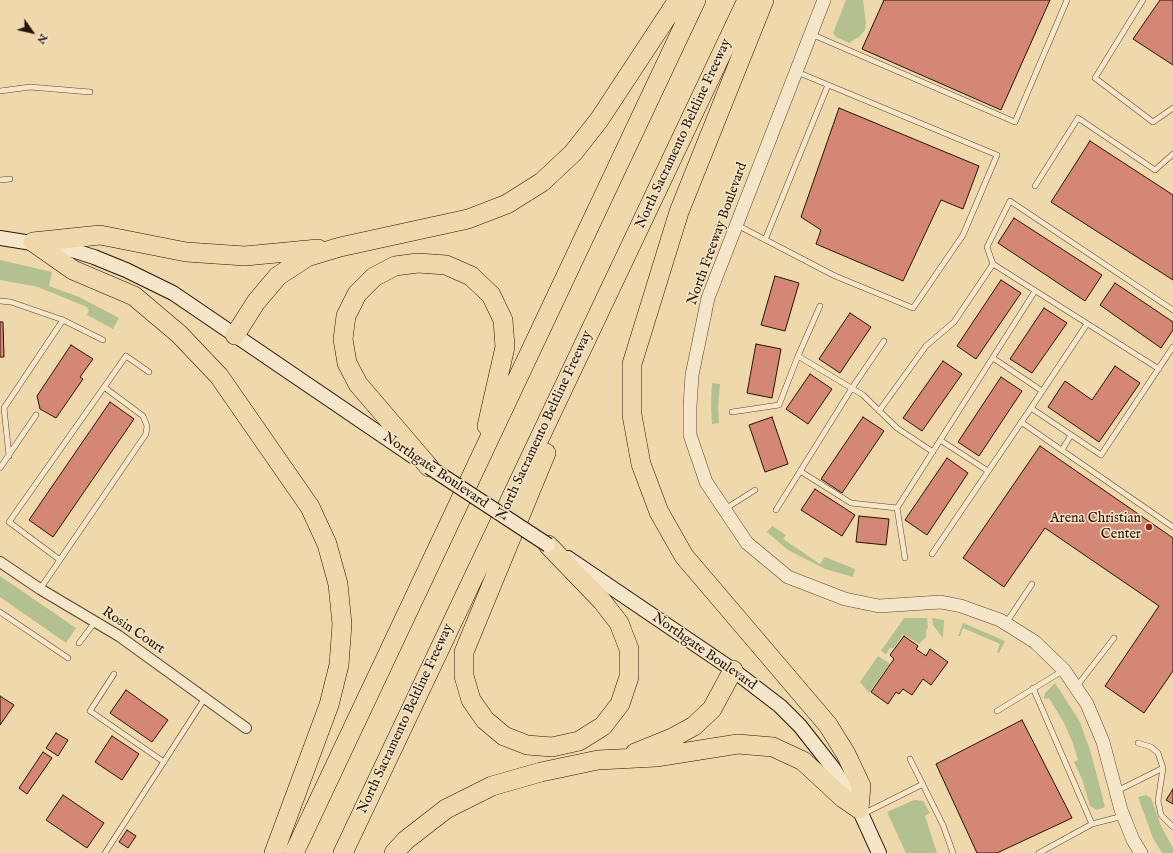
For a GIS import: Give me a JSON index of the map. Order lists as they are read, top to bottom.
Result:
{
  "streets": {
    "highway": ["North Sacramento Beltline Freeway"],
    "main road": ["Northgate Boulevard"],
    "street": ["North Freeway Boulevard", "Rosin Court"]
  },
  "places": ["Arena Christian Center"],
  "north": "bottom right"
}
